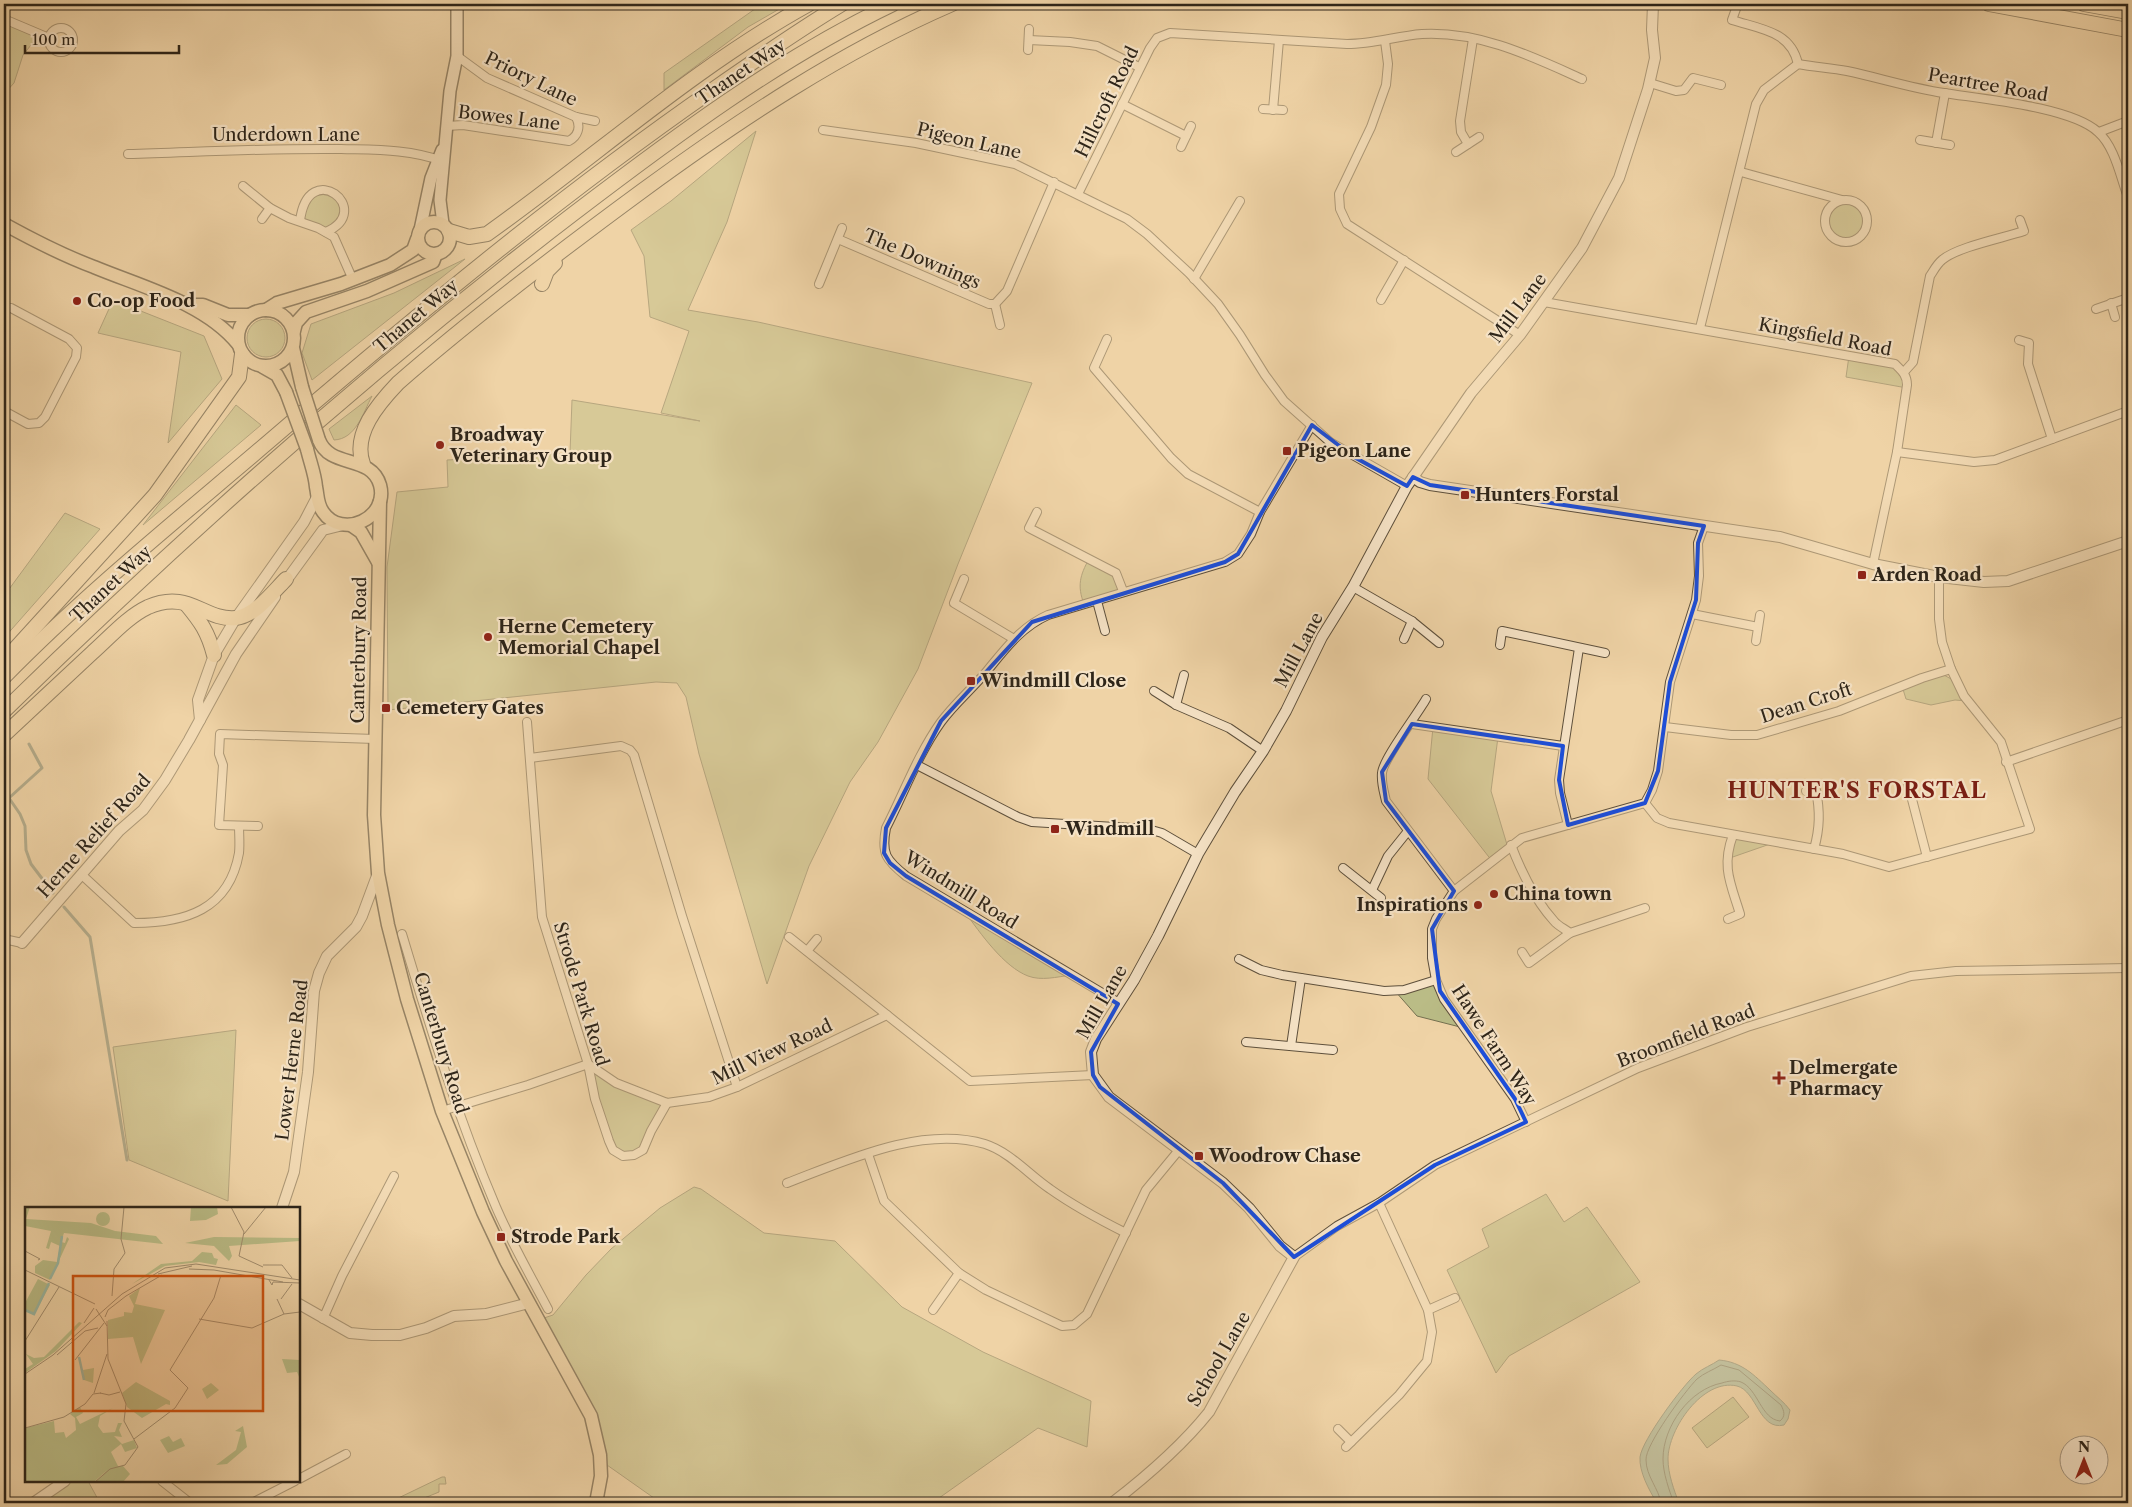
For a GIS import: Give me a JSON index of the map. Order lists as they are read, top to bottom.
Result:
{
  "streets": {
    "highway": ["Thanet Way"],
    "main road": ["Canterbury Road"],
    "street": [
      "Priory Lane",
      "Peartree Road",
      "Hillcroft Road",
      "Bowes Lane",
      "Underdown Lane",
      "Pigeon Lane",
      "The Downings",
      "Mill Lane",
      "Kingsfield Road",
      "Dean Croft",
      "Herne Relief Road",
      "Windmill Road",
      "Strode Park Road",
      "Broomfield Road",
      "Hawe Farm Way",
      "Mill View Road",
      "Lower Herne Road",
      "School Lane"
    ]
  },
  "crossings": [
    ["Priory Lane", "Bowes Lane"],
    ["Hillcroft Road", "Pigeon Lane"],
    ["Pigeon Lane", "The Downings"],
    ["Pigeon Lane", "Mill Lane"],
    ["Pigeon Lane", "Windmill Road"],
    ["Mill Lane", "Kingsfield Road"],
    ["Mill Lane", "Windmill Road"],
    ["Canterbury Road", "Herne Relief Road"],
    ["Canterbury Road", "Lower Herne Road"],
    ["Strode Park Road", "Mill View Road"],
    ["Broomfield Road", "Hawe Farm Way"],
    ["Broomfield Road", "School Lane"]
  ],
  "districts": ["HUNTER'S FORSTAL"],
  "places": {
    "other": [
      "Co-op Food",
      "Broadway Veterinary Group",
      "Herne Cemetery Memorial Chapel",
      "China town",
      "Inspirations"
    ],
    "transit": [
      "Pigeon Lane",
      "Hunters Forstal",
      "Arden Road",
      "Windmill Close",
      "Cemetery Gates",
      "Windmill",
      "Woodrow Chase",
      "Strode Park"
    ],
    "health": ["Delmergate Pharmacy"]
  },
  "scale_bar": "100 m",
  "north": "top"
}
